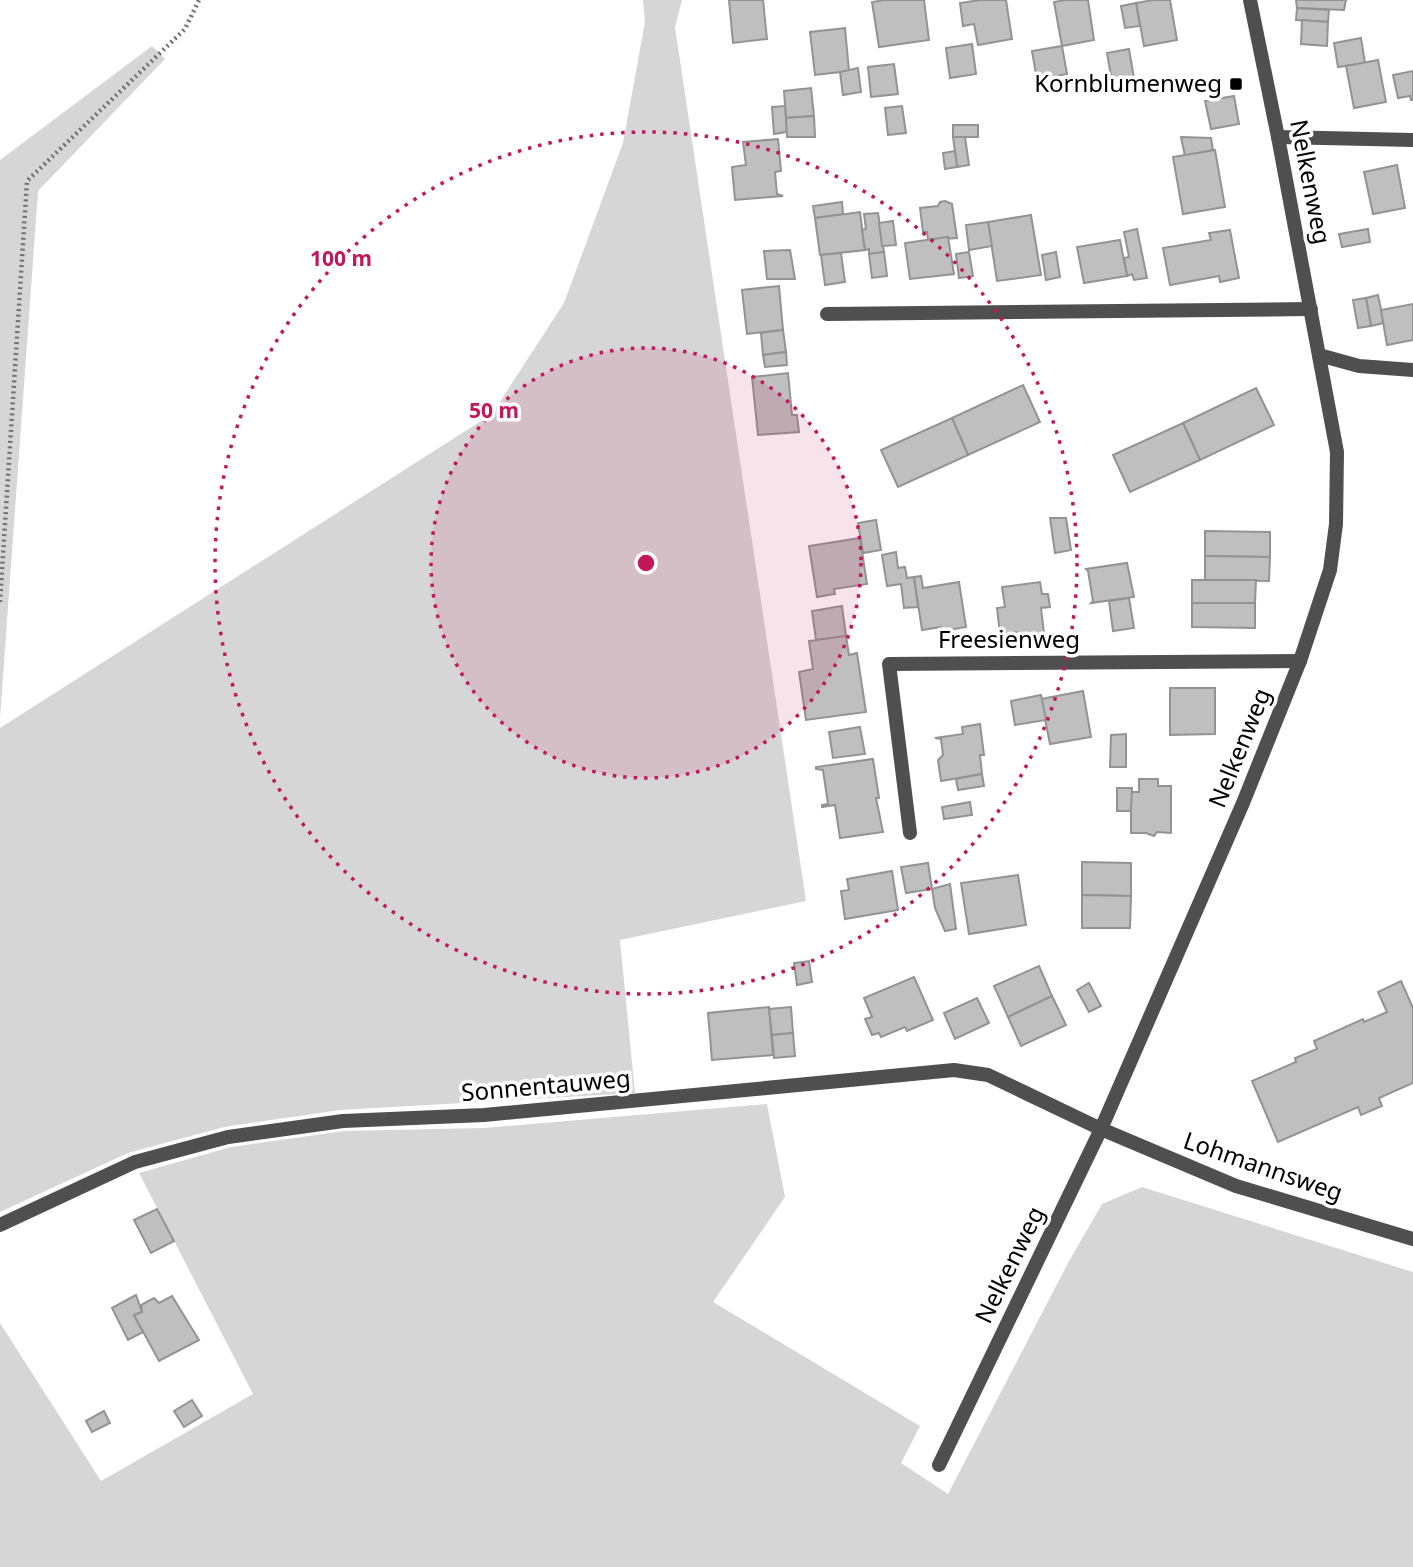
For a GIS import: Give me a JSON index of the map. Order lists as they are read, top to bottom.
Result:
{
  "streets": {
    "street": [
      "Nelkenweg",
      "Freesienweg",
      "Sonnentauweg",
      "Lohmannsweg"
    ]
  },
  "crossings": [
    ["Nelkenweg", "Freesienweg"],
    ["Nelkenweg", "Sonnentauweg"],
    ["Nelkenweg", "Lohmannsweg"],
    ["Sonnentauweg", "Lohmannsweg"]
  ],
  "places": {
    "transit": ["Kornblumenweg"]
  },
  "rings": ["100 m", "50 m"]
}
